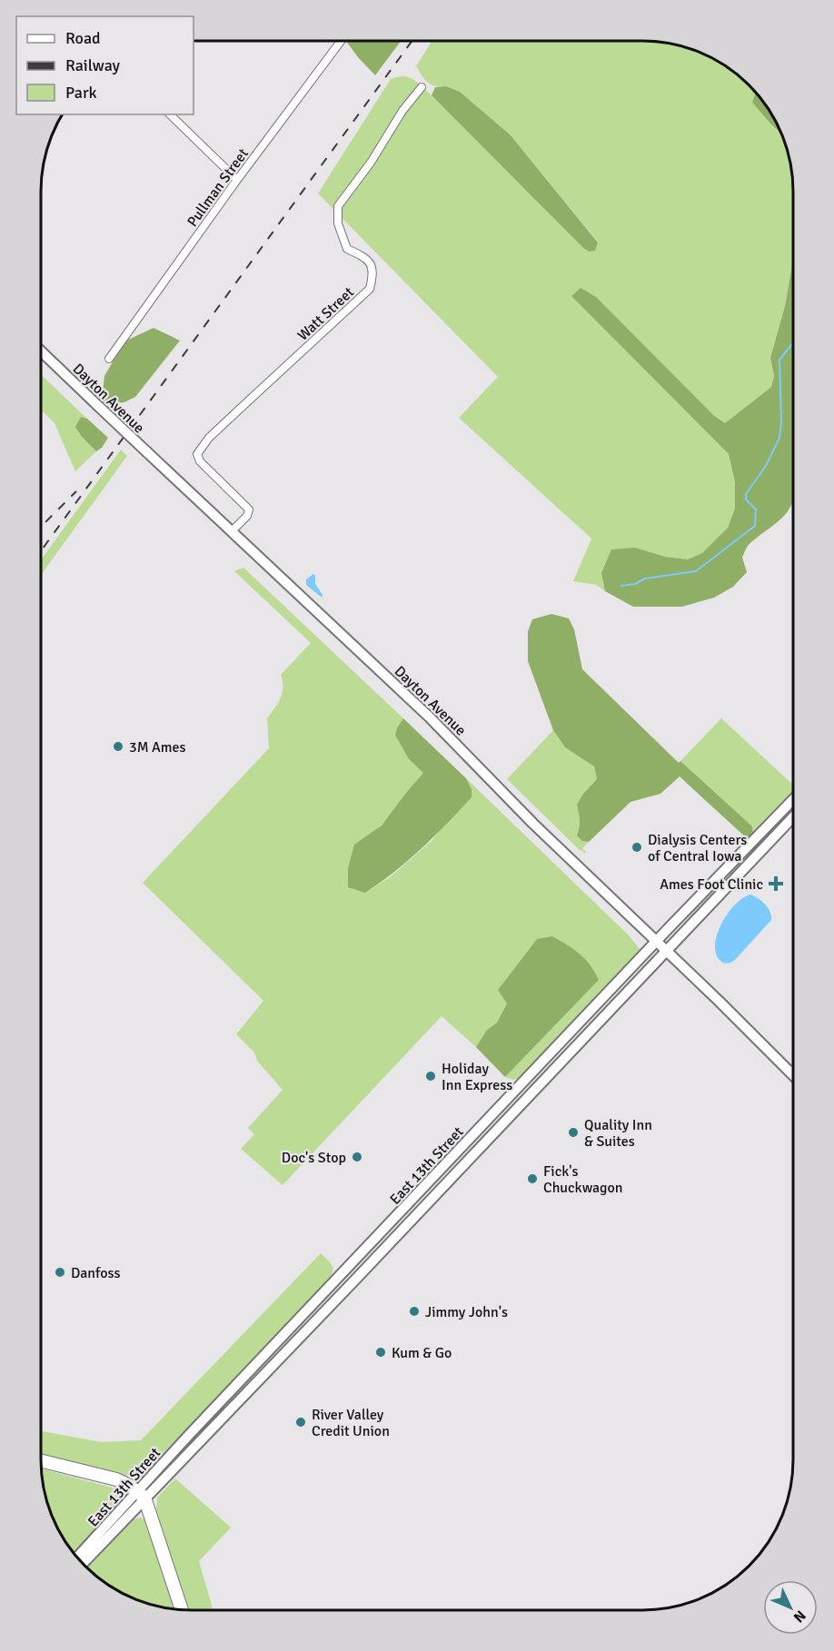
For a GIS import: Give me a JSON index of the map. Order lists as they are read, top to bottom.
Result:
{
  "streets": {
    "main road": ["Dayton Avenue", "East 13th Street"],
    "street": ["Pullman Street", "Watt Street"]
  },
  "crossings": [
    ["Watt Street", "Dayton Avenue"],
    ["Dayton Avenue", "East 13th Street"]
  ],
  "places": {
    "other": [
      "3M Ames",
      "Dialysis Centers of Central Iowa",
      "Holiday Inn Express",
      "Quality Inn & Suites",
      "Doc's Stop",
      "Fick's Chuckwagon",
      "Danfoss",
      "Jimmy John's",
      "Kum & Go",
      "River Valley Credit Union"
    ],
    "health": ["Ames Foot Clinic"]
  },
  "legend": ["Road", "Railway", "Park"],
  "north": "bottom right"
}
